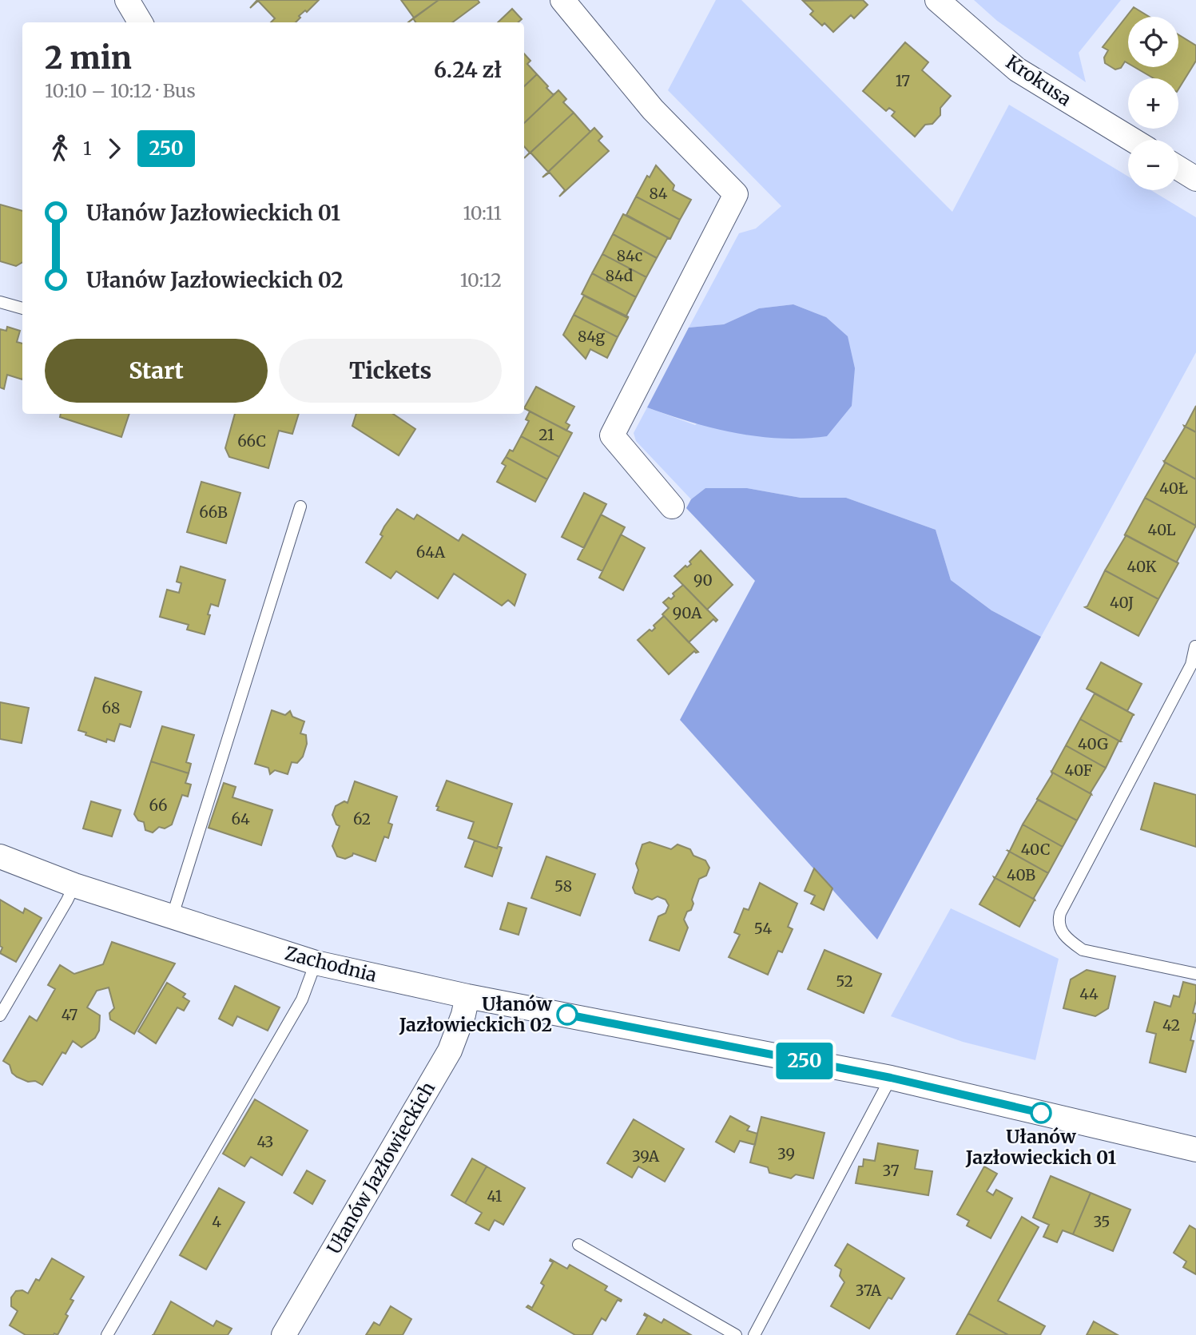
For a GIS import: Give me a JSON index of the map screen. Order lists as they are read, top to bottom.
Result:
{
  "streets": {
    "street": ["Krokusa", "Zachodnia", "Ułanów Jazłowieckich"]
  },
  "crossings": [
    ["Zachodnia", "Ułanów Jazłowieckich"]
  ],
  "places": ["Ułanów Jazłowieckich 02", "Ułanów Jazłowieckich 01"],
  "lines": ["bus line 250"],
  "house_numbers": [
    "17",
    "84",
    "84c",
    "84d",
    "84g",
    "21",
    "66C",
    "40Ł",
    "66B",
    "40L",
    "64A",
    "40K",
    "90",
    "40J",
    "90A",
    "68",
    "40G",
    "40F",
    "66",
    "64",
    "62",
    "40C",
    "40B",
    "58",
    "54",
    "52",
    "44",
    "47",
    "42",
    "43",
    "39",
    "39A",
    "37",
    "41",
    "4",
    "35",
    "37A"
  ],
  "page": {
    "on_map": "250",
    "map_buttons": ["+", "−"],
    "heading": ["2 min", "10:10 – 10:12 · Bus", "6.24 zł"],
    "legs": ["1", "250"],
    "list": [
      {
        "name": "Ułanów Jazłowieckich 01",
        "value": "10:11"
      },
      {
        "name": "Ułanów Jazłowieckich 02",
        "value": "10:12"
      }
    ],
    "buttons": ["Start", "Tickets"]
  }
}
